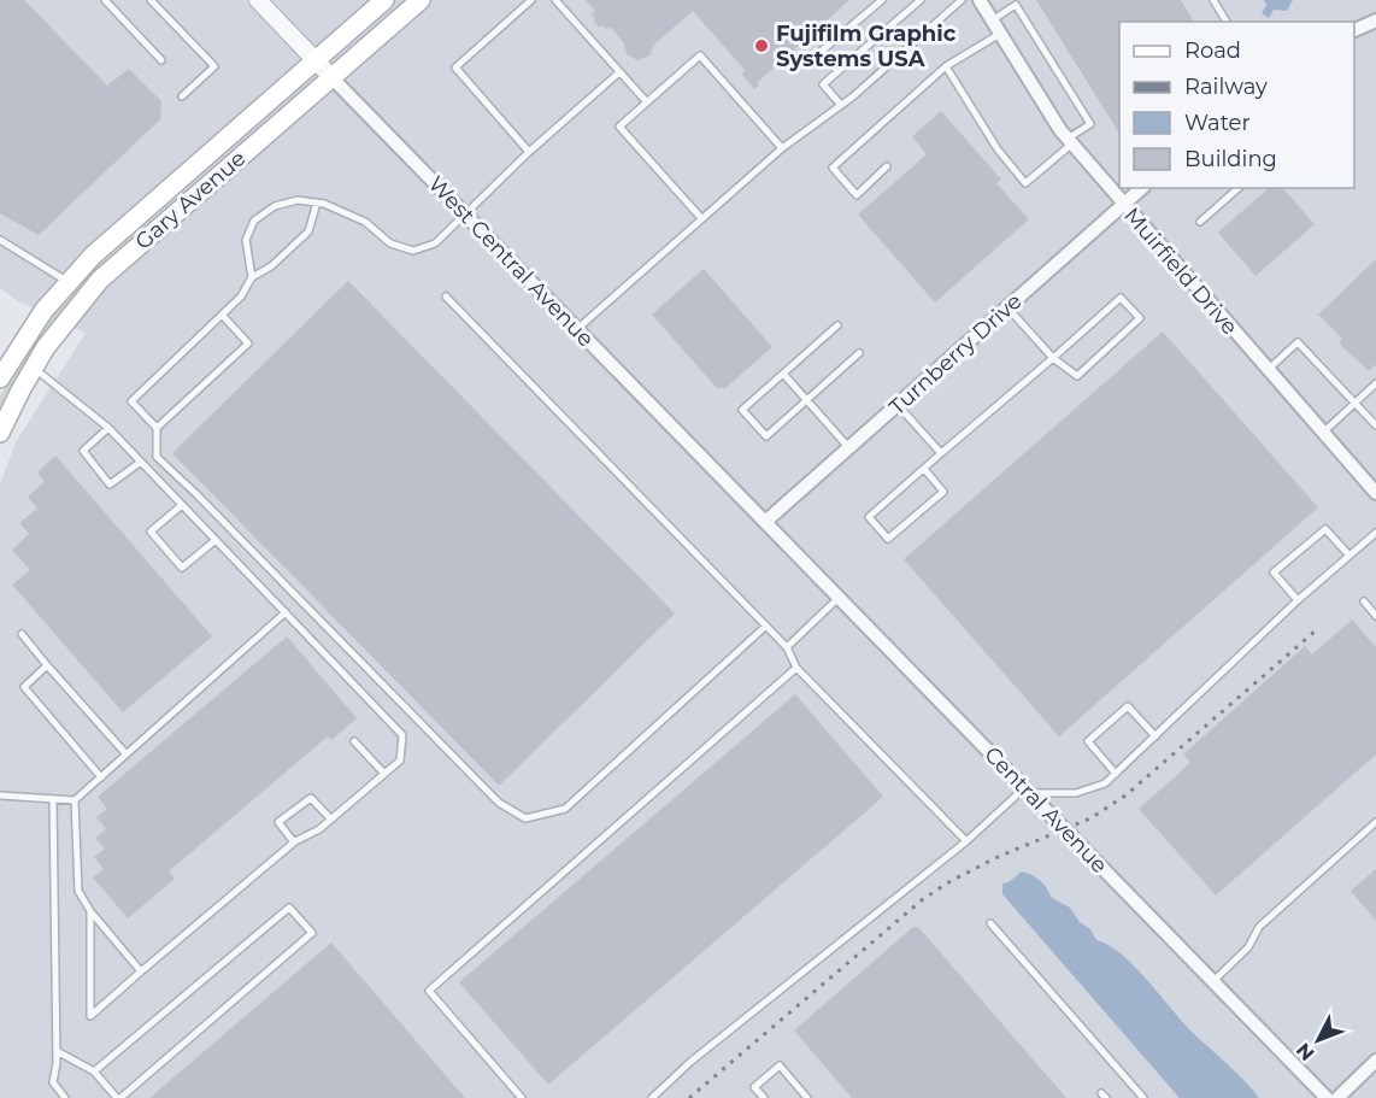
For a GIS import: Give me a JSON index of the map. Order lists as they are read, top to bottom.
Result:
{
  "streets": {
    "main road": ["Gary Avenue"],
    "street": [
      "West Central Avenue",
      "Muirfield Drive",
      "Turnberry Drive",
      "Central Avenue"
    ]
  },
  "crossings": [
    ["Gary Avenue", "West Central Avenue"],
    ["West Central Avenue", "Turnberry Drive"],
    ["West Central Avenue", "Central Avenue"],
    ["Muirfield Drive", "Turnberry Drive"],
    ["Turnberry Drive", "Central Avenue"]
  ],
  "places": ["Fujifilm Graphic Systems USA"],
  "legend": [
    "Road",
    "Railway",
    "Water",
    "Building"
  ],
  "north": "bottom left"
}
